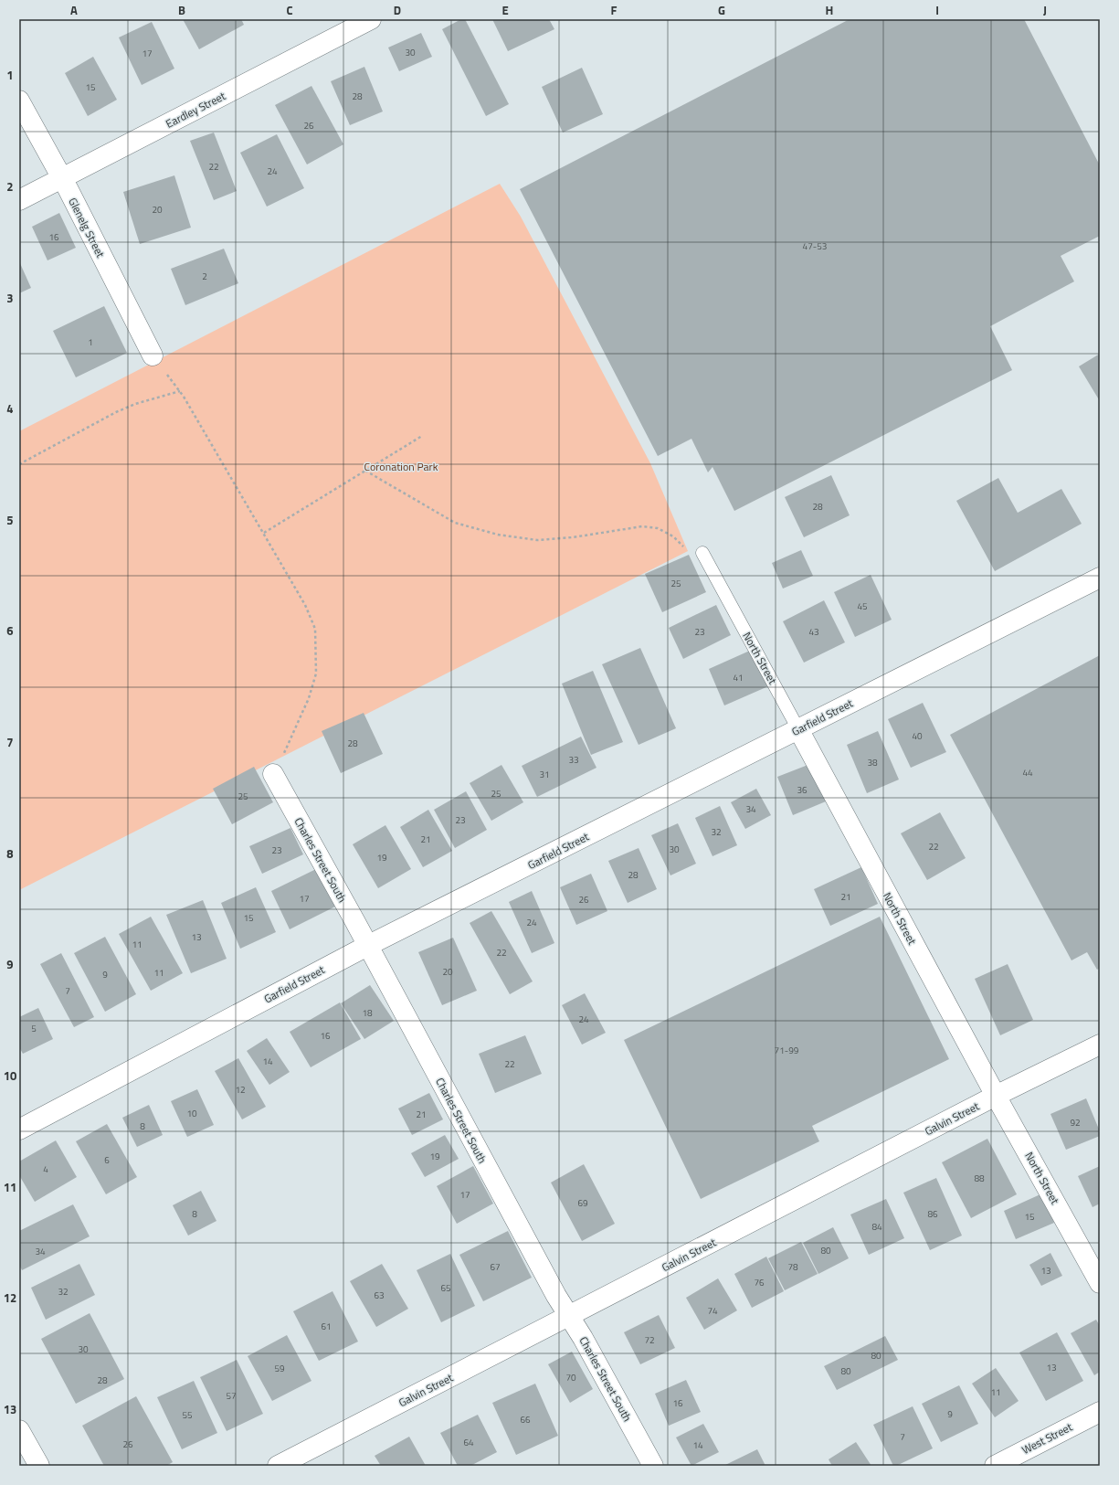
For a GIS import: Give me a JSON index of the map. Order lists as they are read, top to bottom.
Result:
{
  "streets": {
    "street": [
      "Eardley Street",
      "Glenelg Street",
      "North Street",
      "Garfield Street",
      "Charles Street South",
      "Galvin Street",
      "West Street"
    ]
  },
  "crossings": [
    ["Eardley Street", "Glenelg Street"],
    ["North Street", "Garfield Street"],
    ["North Street", "Galvin Street"],
    ["Garfield Street", "Charles Street South"],
    ["Charles Street South", "Galvin Street"]
  ],
  "parks": ["Coronation Park"],
  "house_numbers": [
    "30",
    "17",
    "15",
    "28",
    "26",
    "22",
    "24",
    "20",
    "16",
    "47-53",
    "2",
    "1",
    "28",
    "25",
    "45",
    "23",
    "43",
    "41",
    "40",
    "28",
    "33",
    "38",
    "44",
    "31",
    "36",
    "25",
    "25",
    "34",
    "23",
    "32",
    "21",
    "22",
    "30",
    "23",
    "19",
    "28",
    "21",
    "17",
    "26",
    "15",
    "24",
    "13",
    "11",
    "22",
    "20",
    "11",
    "9",
    "7",
    "18",
    "24",
    "5",
    "16",
    "71-99",
    "14",
    "22",
    "12",
    "10",
    "21",
    "92",
    "8",
    "19",
    "6",
    "4",
    "88",
    "17",
    "69",
    "8",
    "86",
    "15",
    "84",
    "80",
    "34",
    "67",
    "78",
    "13",
    "76",
    "65",
    "32",
    "63",
    "74",
    "61",
    "72",
    "30",
    "80",
    "13",
    "59",
    "80",
    "70",
    "28",
    "11",
    "57",
    "16",
    "9",
    "55",
    "66",
    "7",
    "64",
    "26",
    "14"
  ],
  "grid": {
    "columns": [
      "A",
      "B",
      "C",
      "D",
      "E",
      "F",
      "G",
      "H",
      "I",
      "J"
    ],
    "rows": [
      "1",
      "2",
      "3",
      "4",
      "5",
      "6",
      "7",
      "8",
      "9",
      "10",
      "11",
      "12",
      "13"
    ]
  }
}
